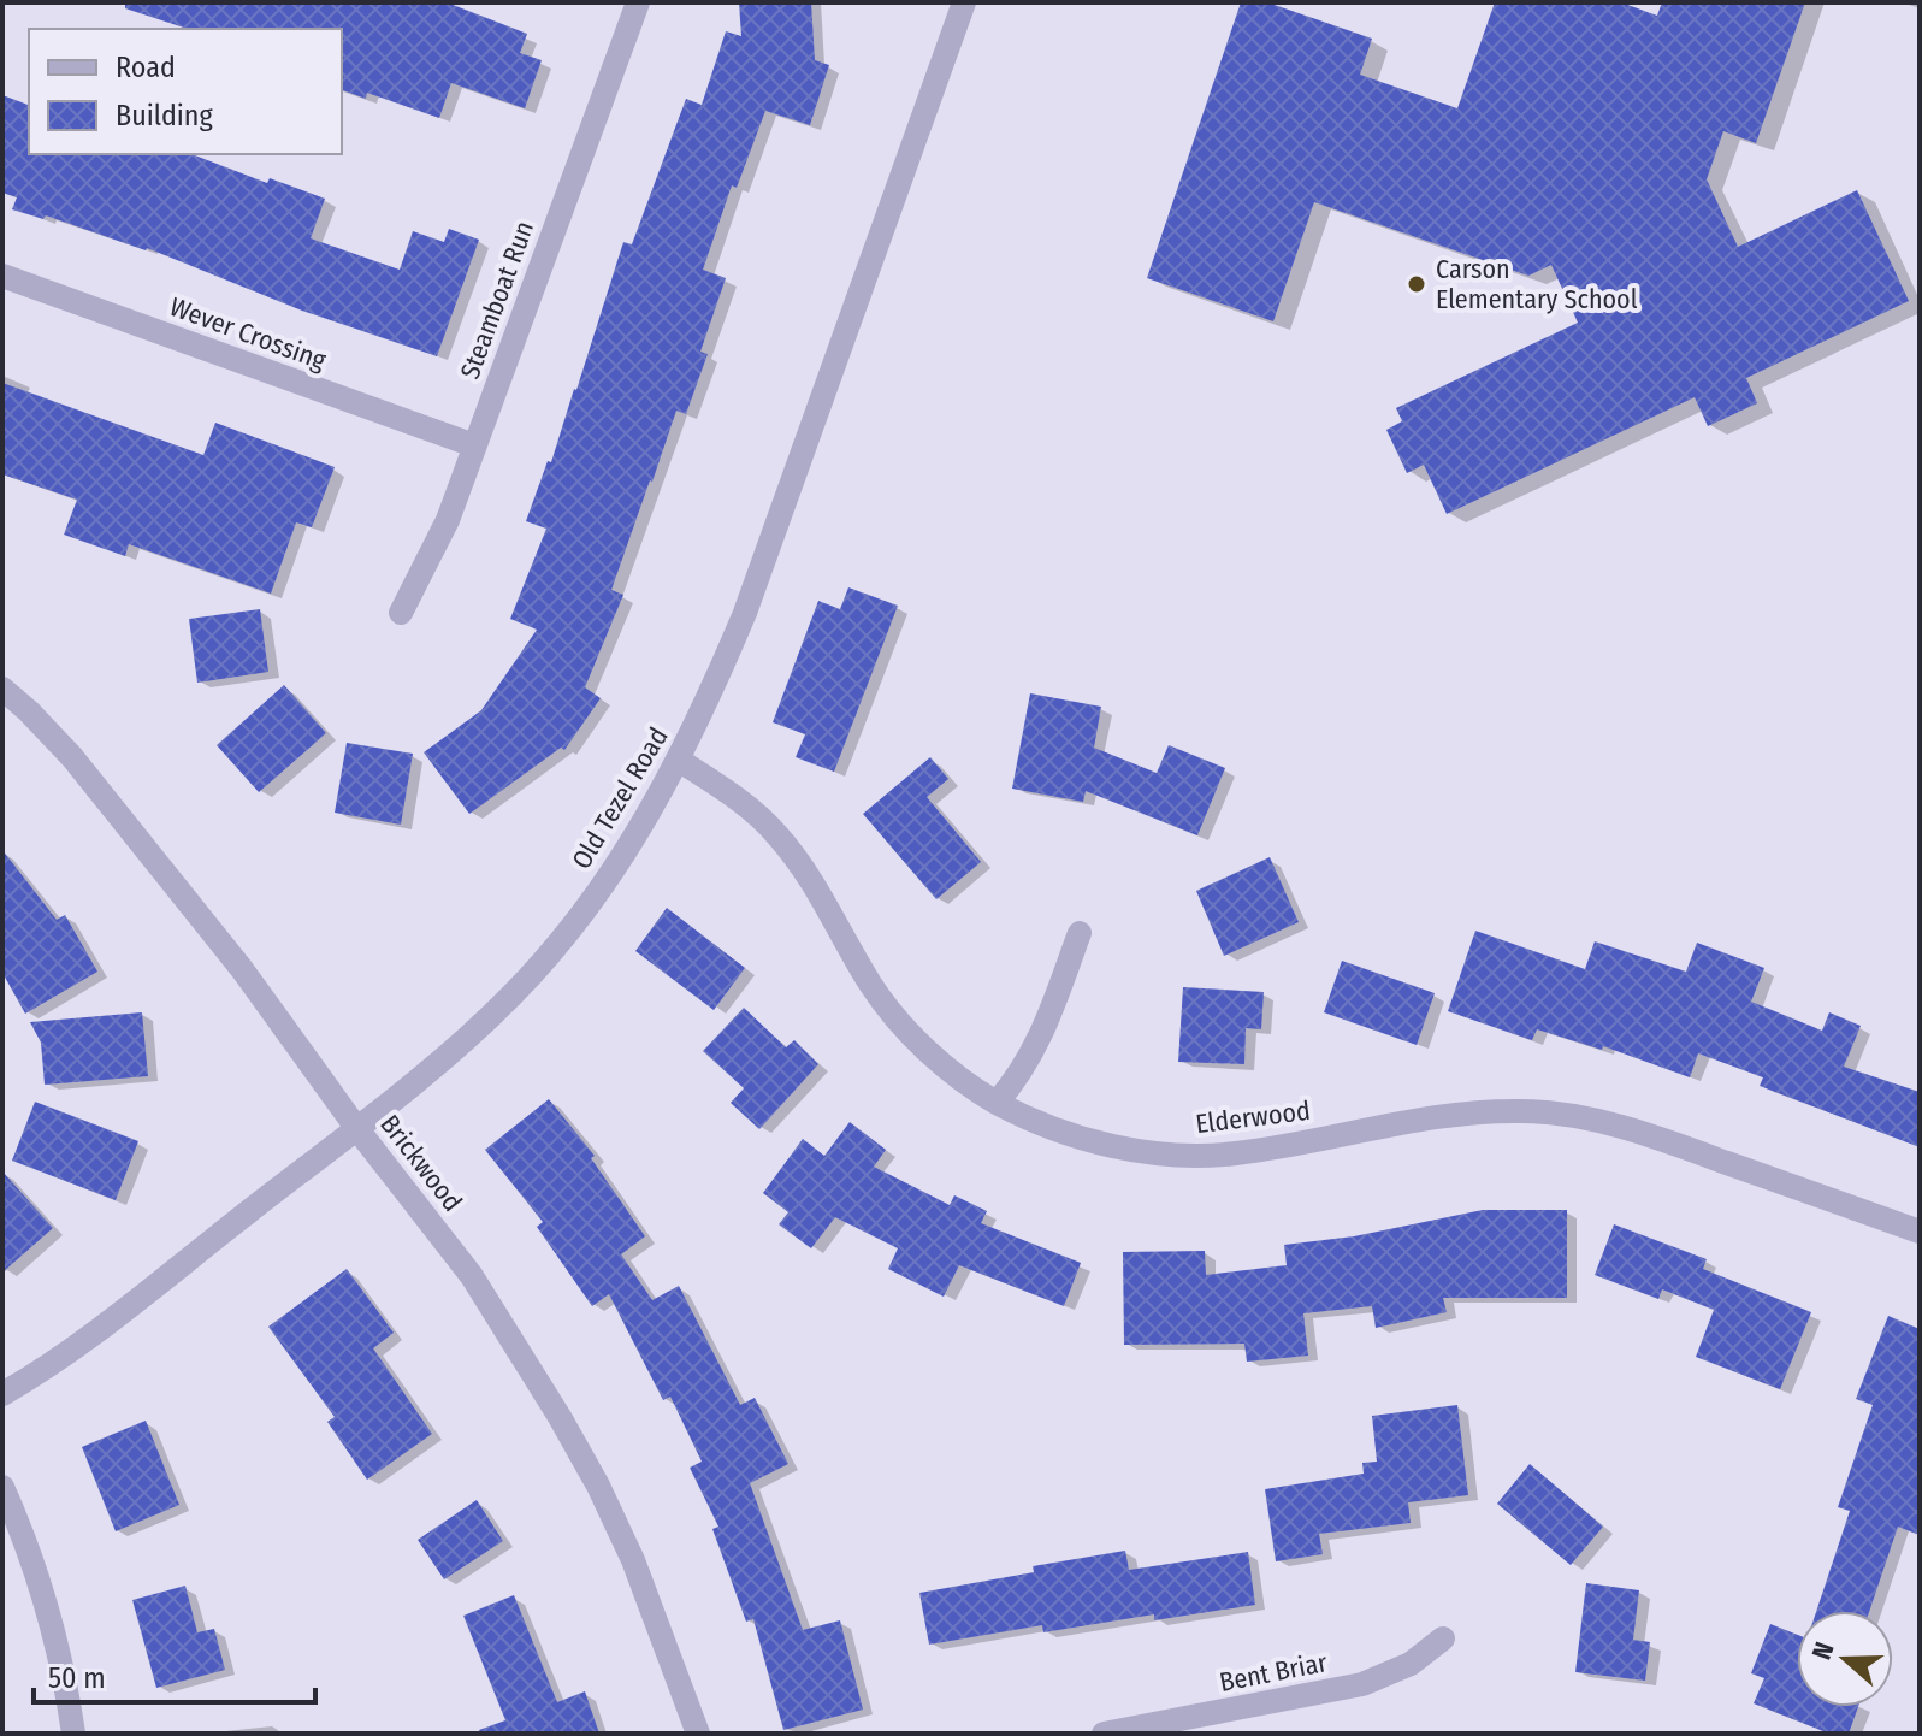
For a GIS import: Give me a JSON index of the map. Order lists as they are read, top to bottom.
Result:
{
  "streets": {
    "street": [
      "Steamboat Run",
      "Wever Crossing",
      "Old Tezel Road",
      "Elderwood",
      "Brickwood",
      "Bent Briar"
    ]
  },
  "crossings": [
    ["Steamboat Run", "Wever Crossing"],
    ["Old Tezel Road", "Elderwood"],
    ["Old Tezel Road", "Brickwood"]
  ],
  "places": ["Carson Elementary School"],
  "legend": ["Road", "Building"],
  "scale_bar": "50 m",
  "north": "left"
}
